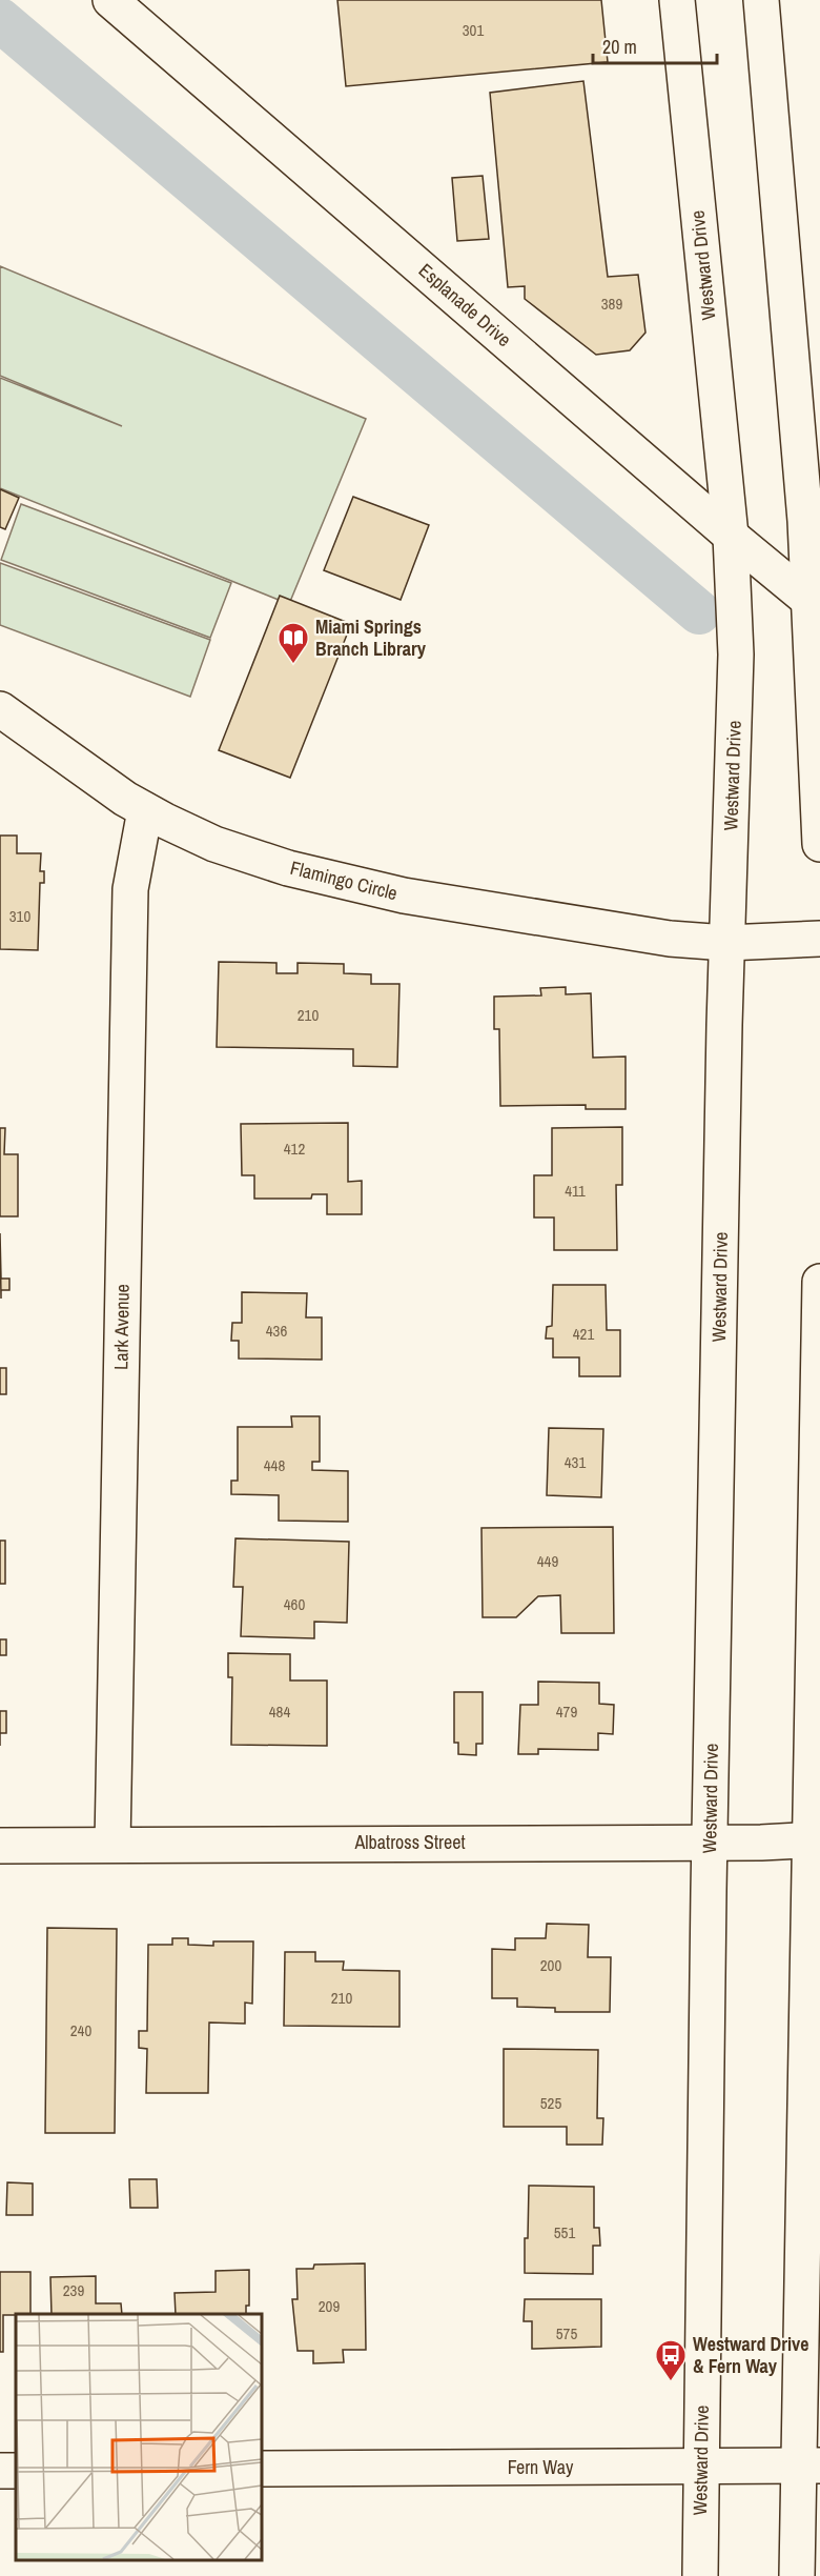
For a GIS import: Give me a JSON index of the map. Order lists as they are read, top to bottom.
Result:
{
  "streets": {
    "street": [
      "Westward Drive",
      "Esplanade Drive",
      "Flamingo Circle",
      "Lark Avenue",
      "Albatross Street",
      "Fern Way"
    ]
  },
  "crossings": [
    ["Westward Drive", "Esplanade Drive"],
    ["Westward Drive", "Flamingo Circle"],
    ["Westward Drive", "Albatross Street"],
    ["Westward Drive", "Fern Way"],
    ["Flamingo Circle", "Lark Avenue"],
    ["Lark Avenue", "Albatross Street"]
  ],
  "places": {
    "library": ["Miami Springs Branch Library"],
    "bus stop": ["Westward Drive & Fern Way"]
  },
  "house_numbers": [
    "301",
    "389",
    "310",
    "210",
    "412",
    "411",
    "436",
    "421",
    "431",
    "448",
    "449",
    "460",
    "484",
    "479",
    "200",
    "210",
    "240",
    "525",
    "551",
    "239",
    "209",
    "575"
  ],
  "scale_bar": "20 m"
}
